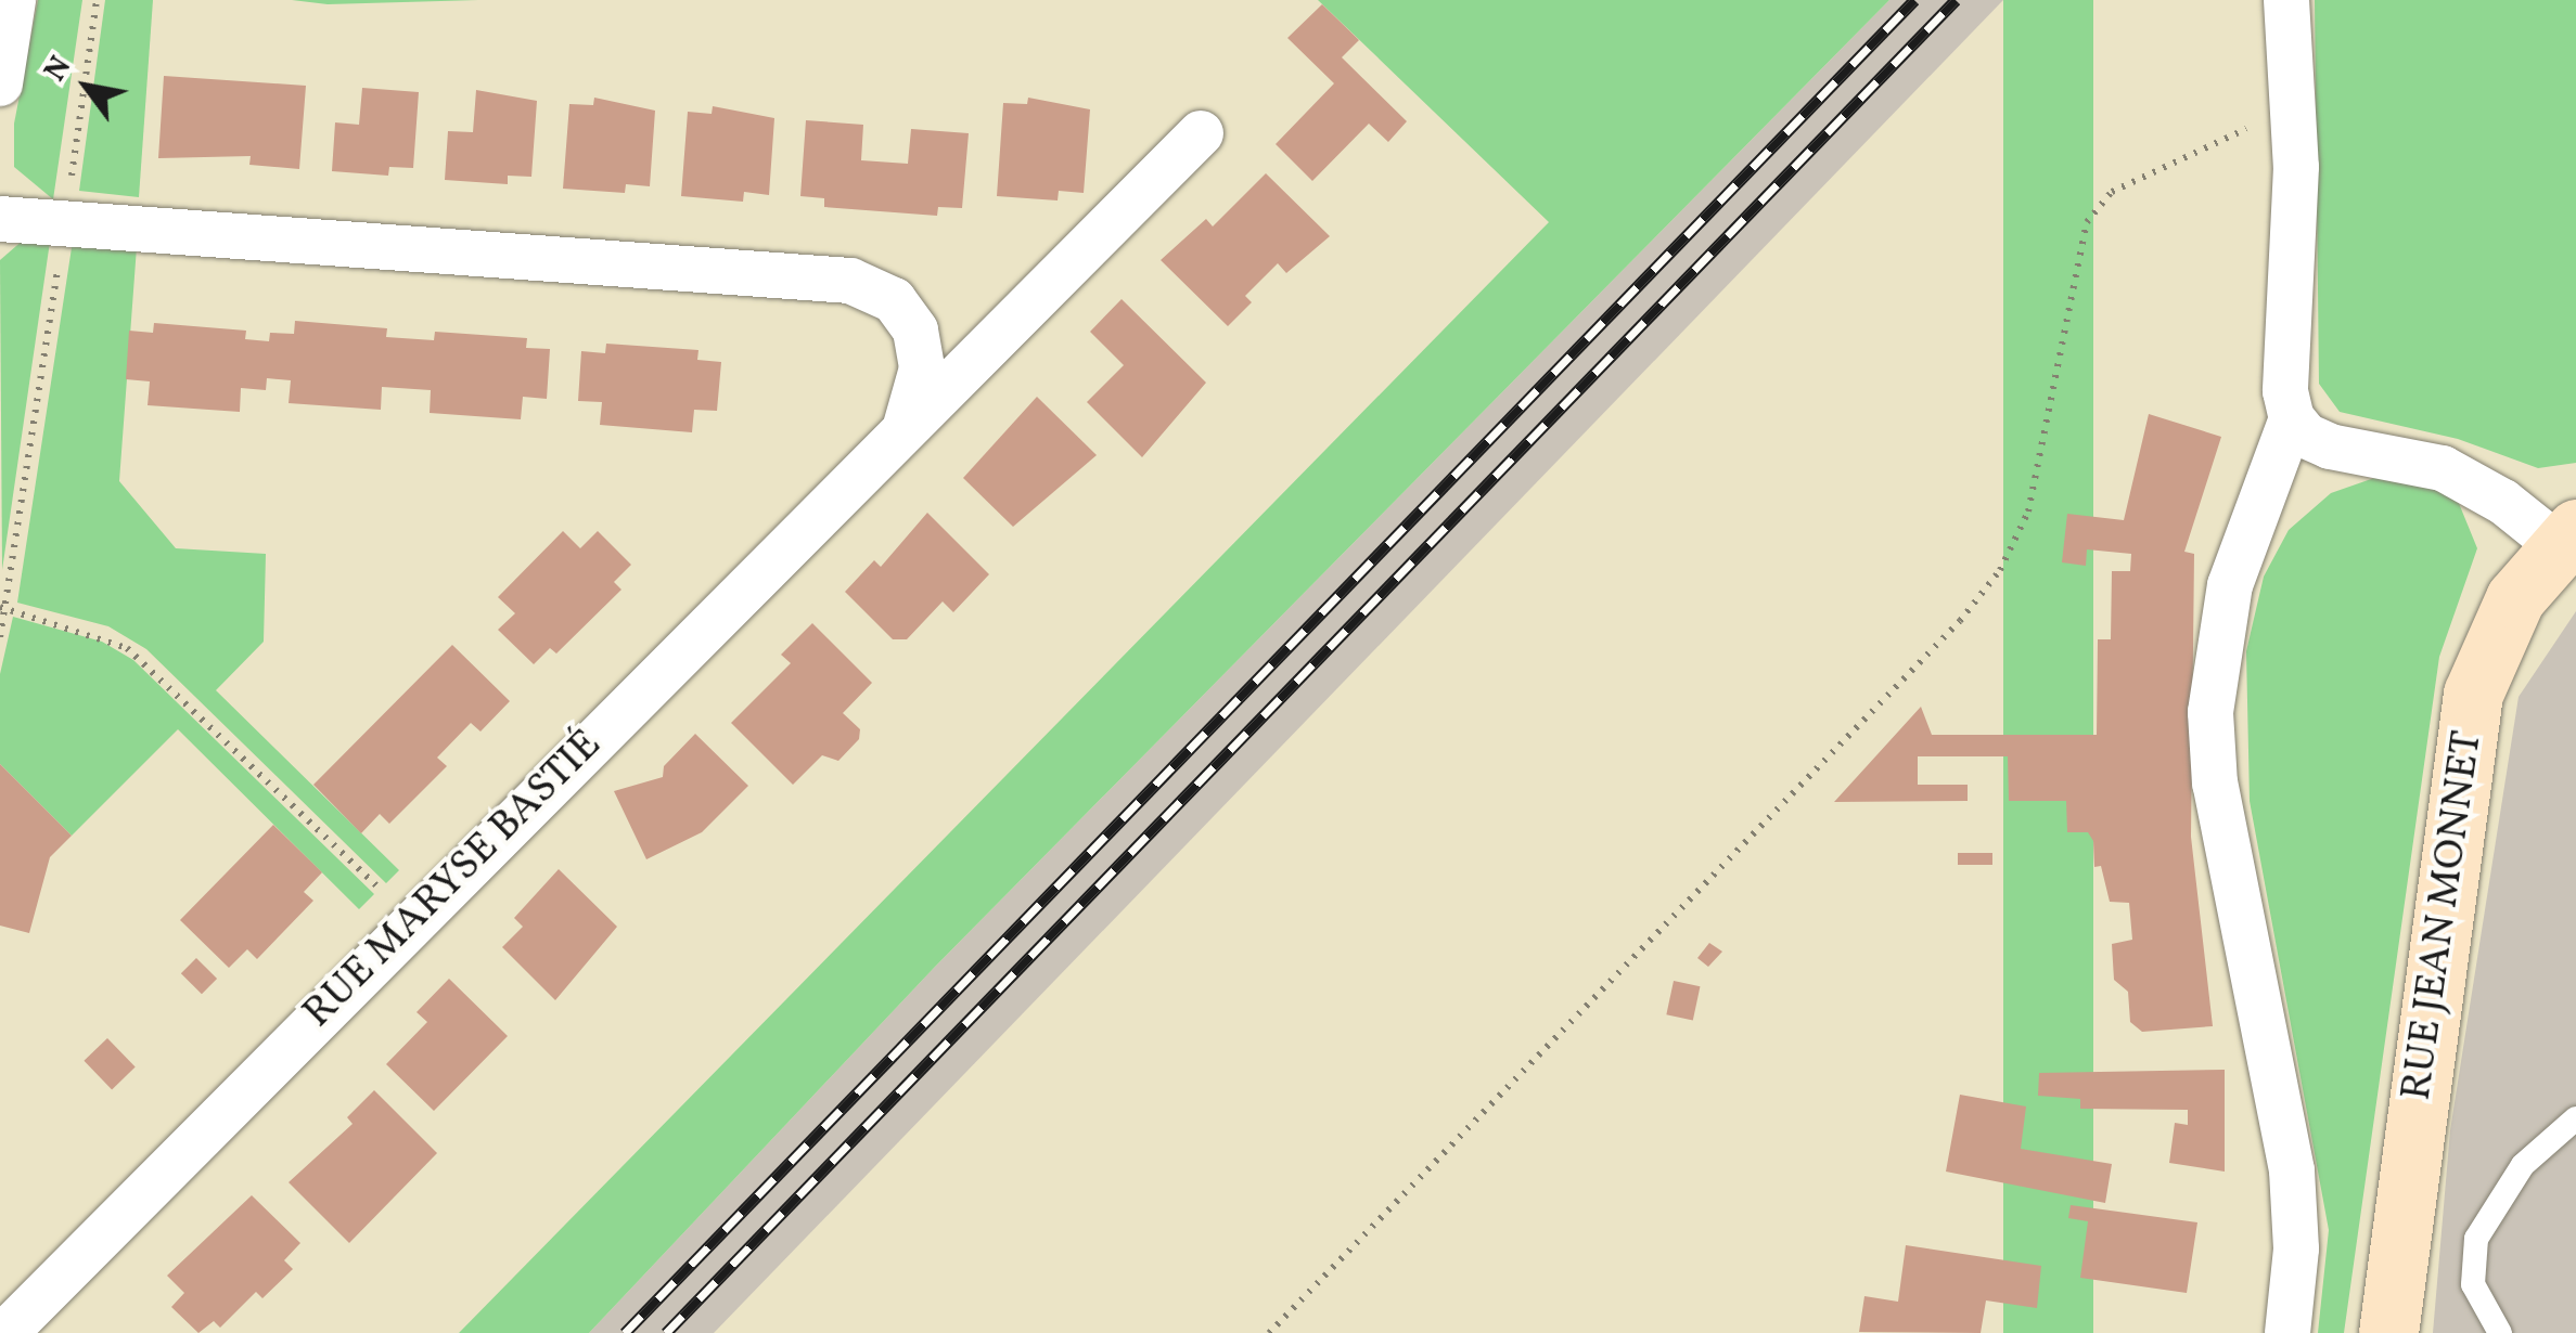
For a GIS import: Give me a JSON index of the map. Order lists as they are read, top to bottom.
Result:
{
  "streets": {
    "street": ["RUE MARYSE BASTIÉ", "RUE JEAN MONNET"]
  },
  "north": "top left"
}
